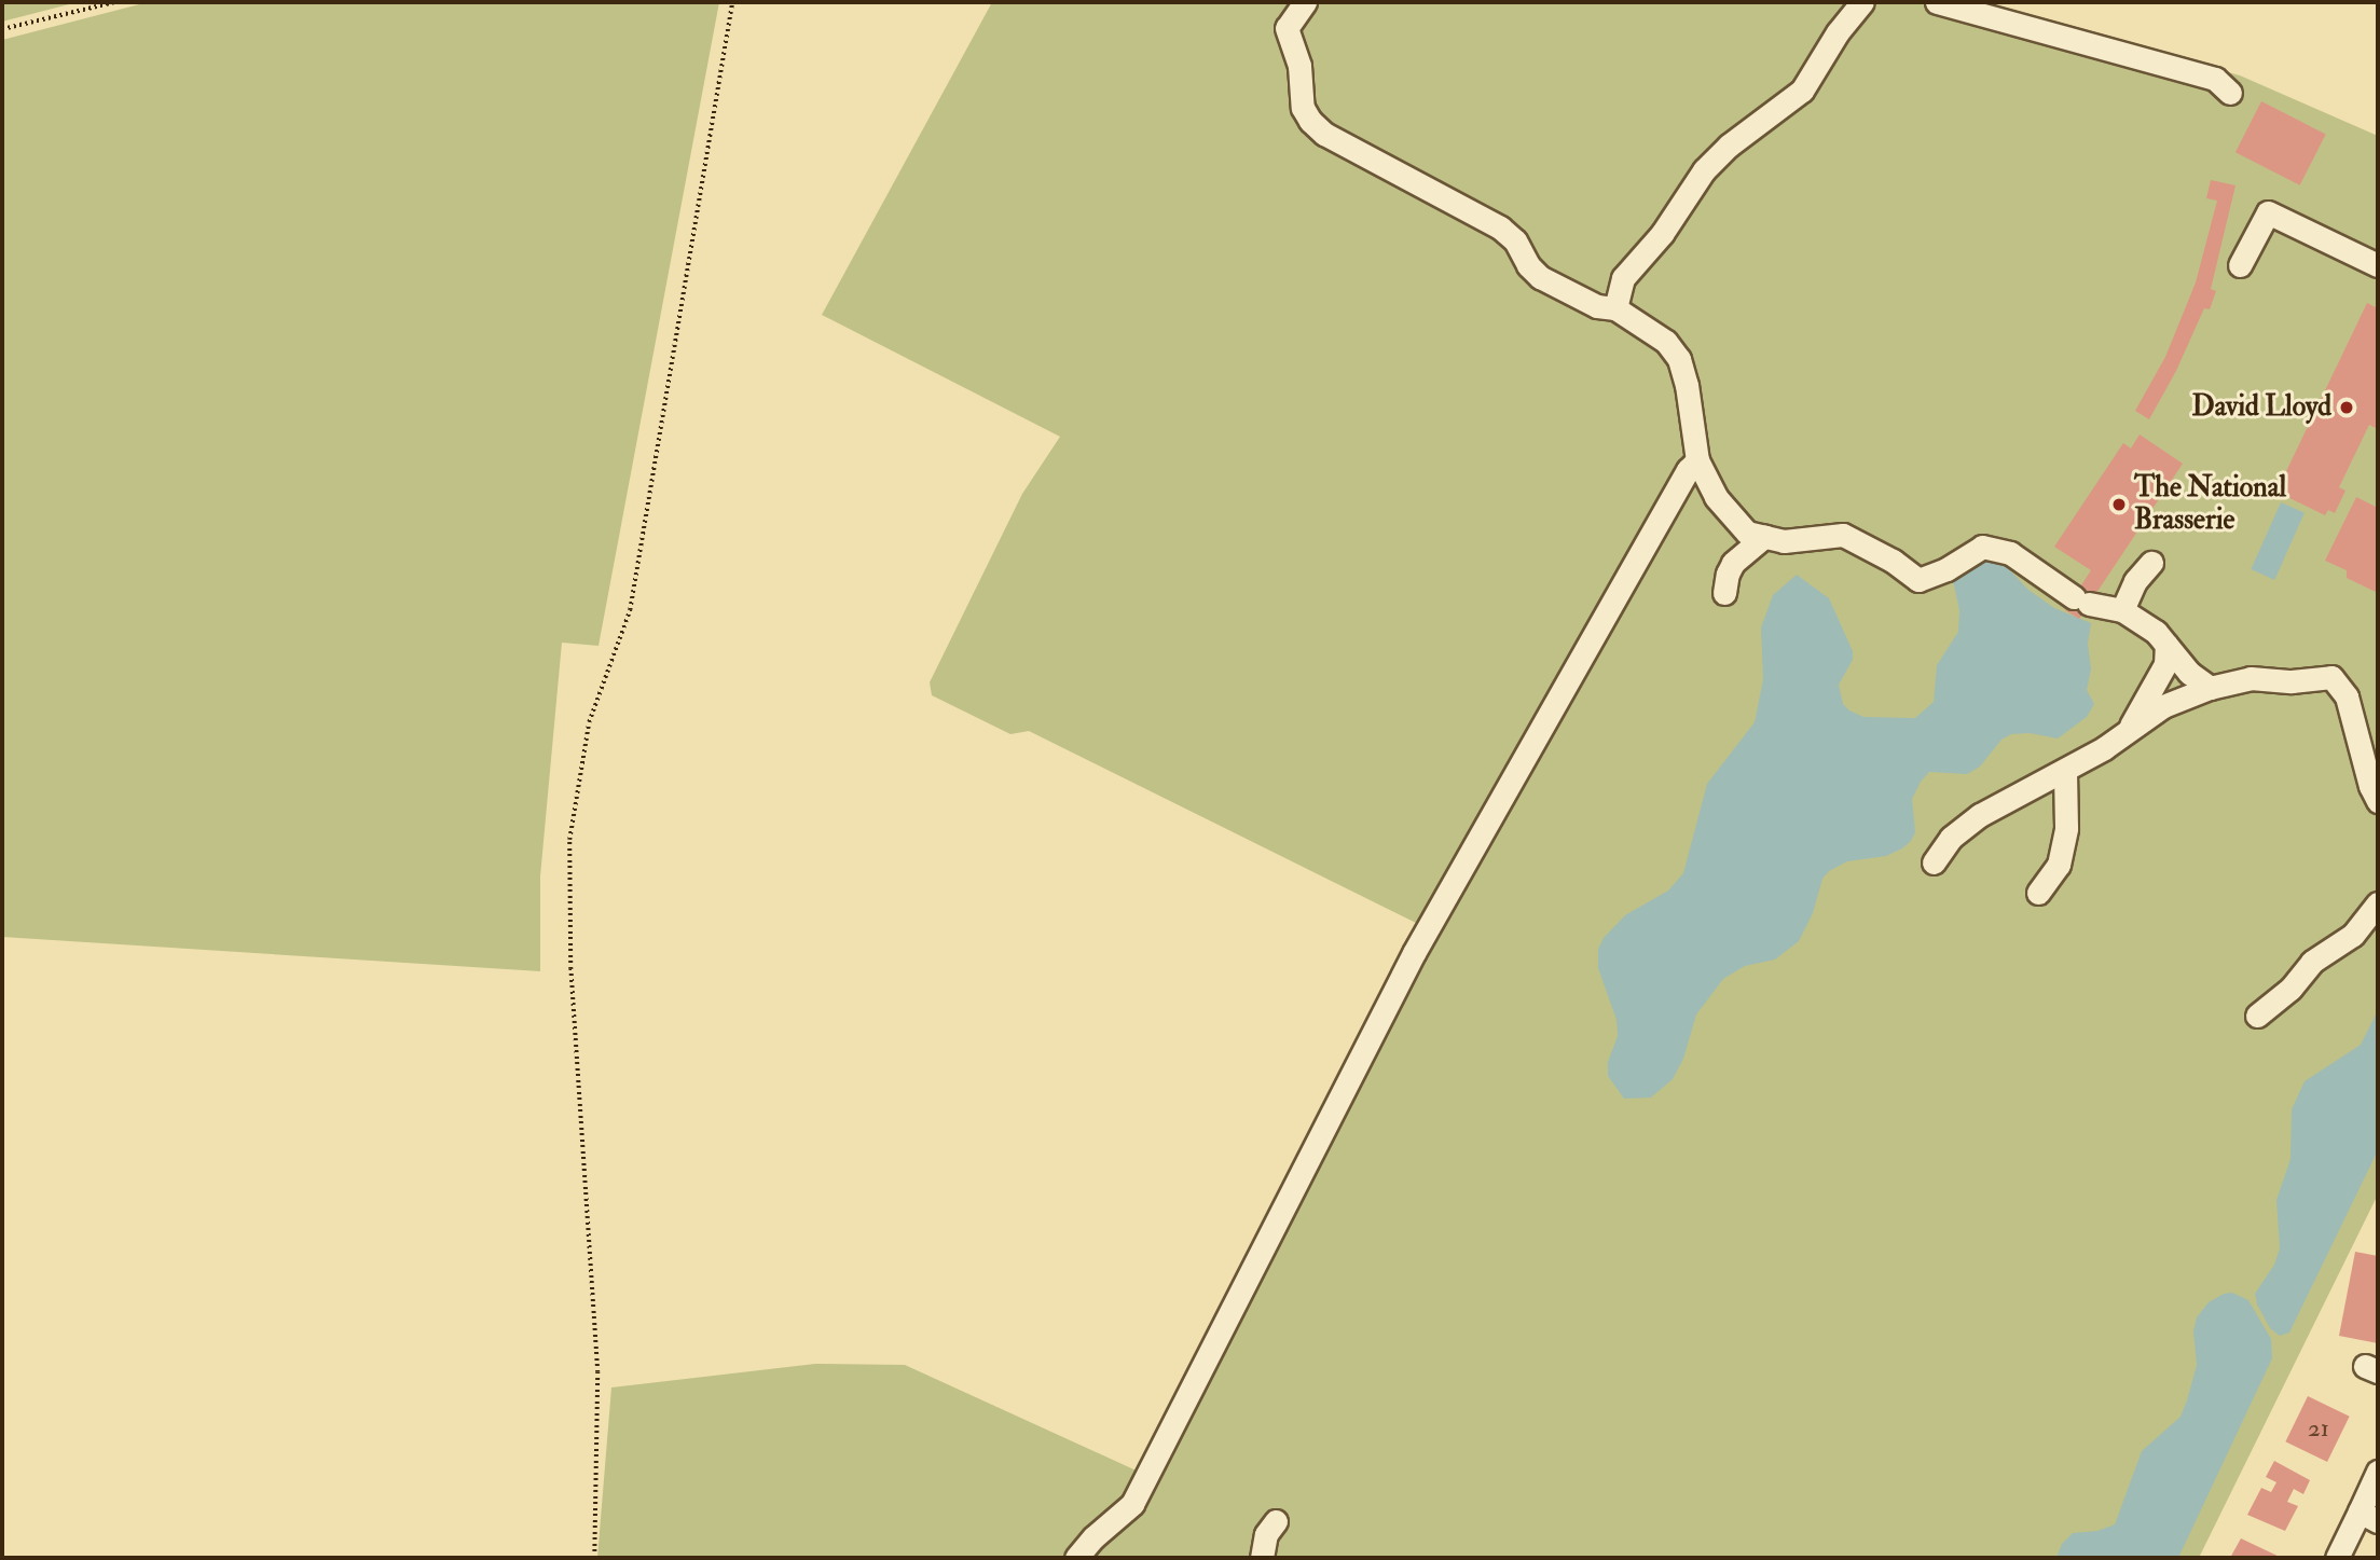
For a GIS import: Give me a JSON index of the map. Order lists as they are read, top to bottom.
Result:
{
  "places": ["David Lloyd", "The National Brasserie"],
  "house_numbers": ["21"]
}
